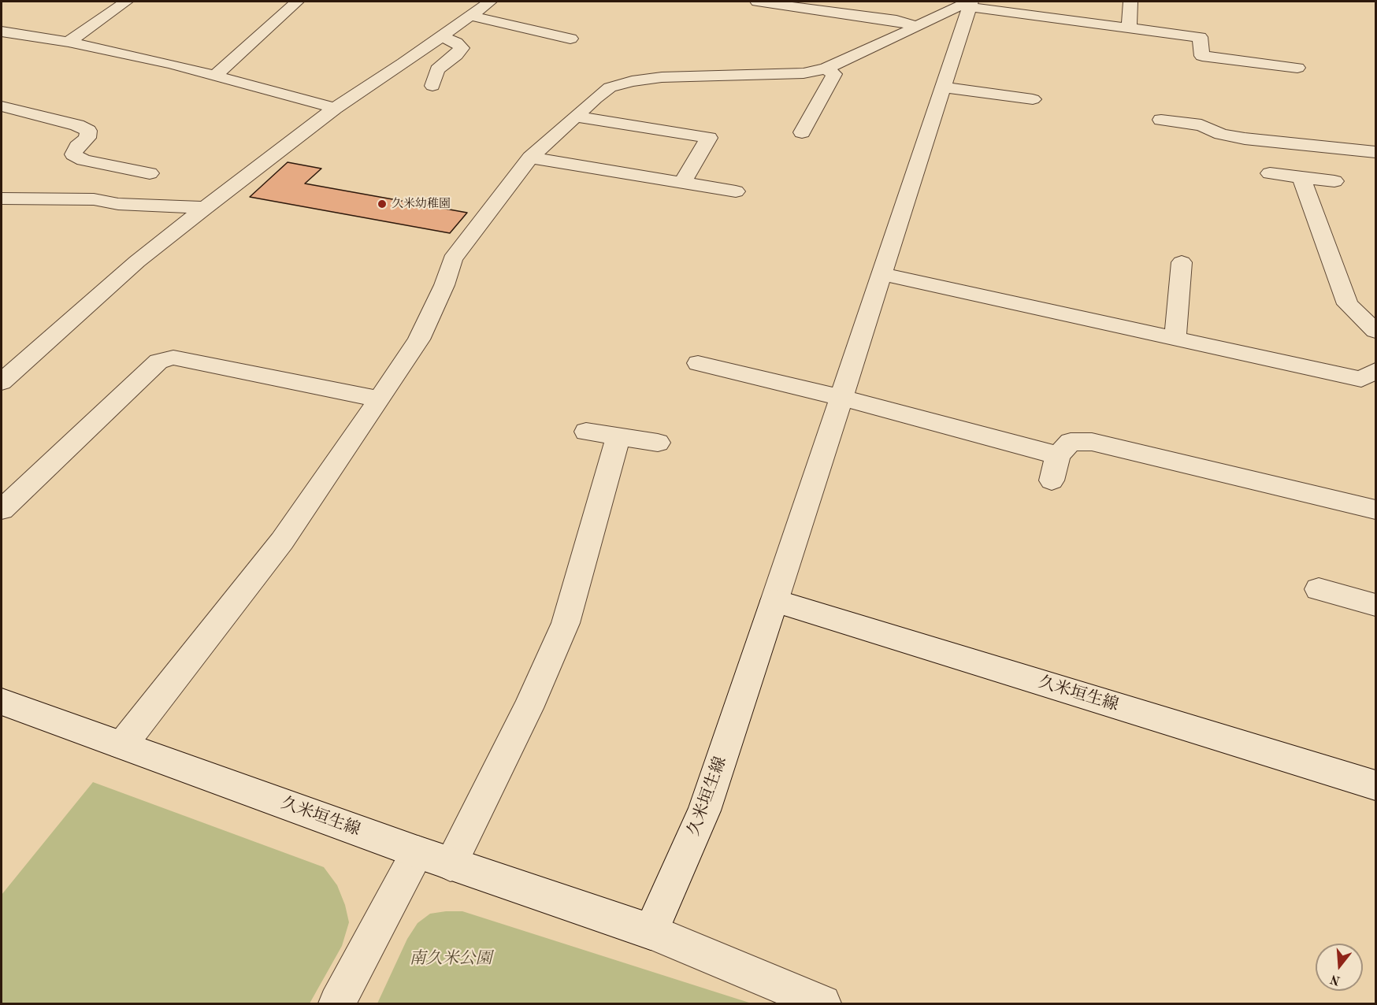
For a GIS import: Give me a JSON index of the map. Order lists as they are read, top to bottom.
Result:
{
  "streets": {
    "street": ["久米垣生線"]
  },
  "parks": ["南久米公園"],
  "places": ["久米幼稚園"],
  "north": "bottom"
}
